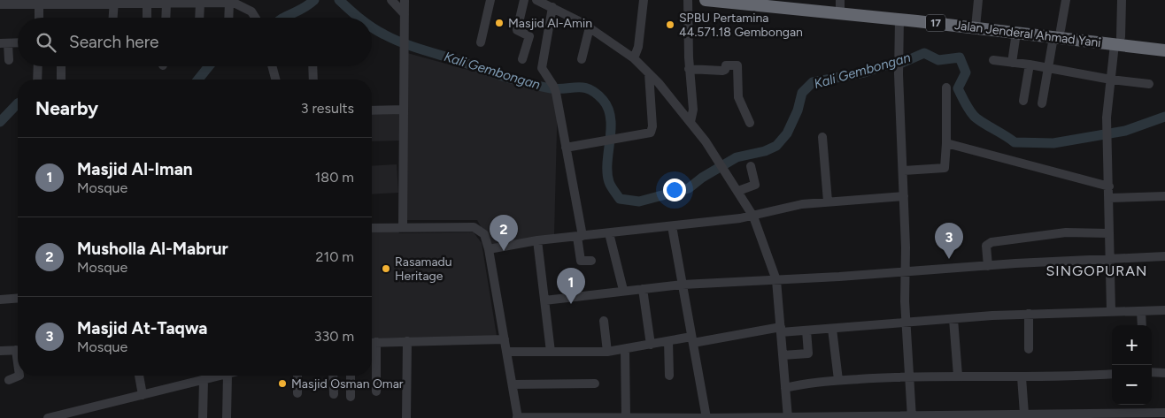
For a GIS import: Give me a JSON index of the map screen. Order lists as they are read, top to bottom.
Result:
{
  "streets": {
    "highway": ["17", "Jalan Jenderal Ahmad Yani"]
  },
  "districts": ["SINGOPURAN"],
  "water": ["Kali Gembongan"],
  "places": [
    "Masjid Al-Amin",
    "SPBU Pertamina 44.571.18 Gembongan",
    "Rasamadu Heritage",
    "Masjid Osman Omar"
  ],
  "page": {
    "search": "Search here",
    "heading": ["Nearby", "3 results"],
    "list": [
      {
        "mark": "1",
        "name": "Masjid Al-Iman",
        "note": "Mosque",
        "value": "180 m"
      },
      {
        "mark": "2",
        "name": "Musholla Al-Mabrur",
        "note": "Mosque",
        "value": "210 m"
      },
      {
        "mark": "3",
        "name": "Masjid At-Taqwa",
        "note": "Mosque",
        "value": "330 m"
      }
    ],
    "pins": ["2", "3", "1"],
    "map_buttons": ["+", "−"]
  }
}
